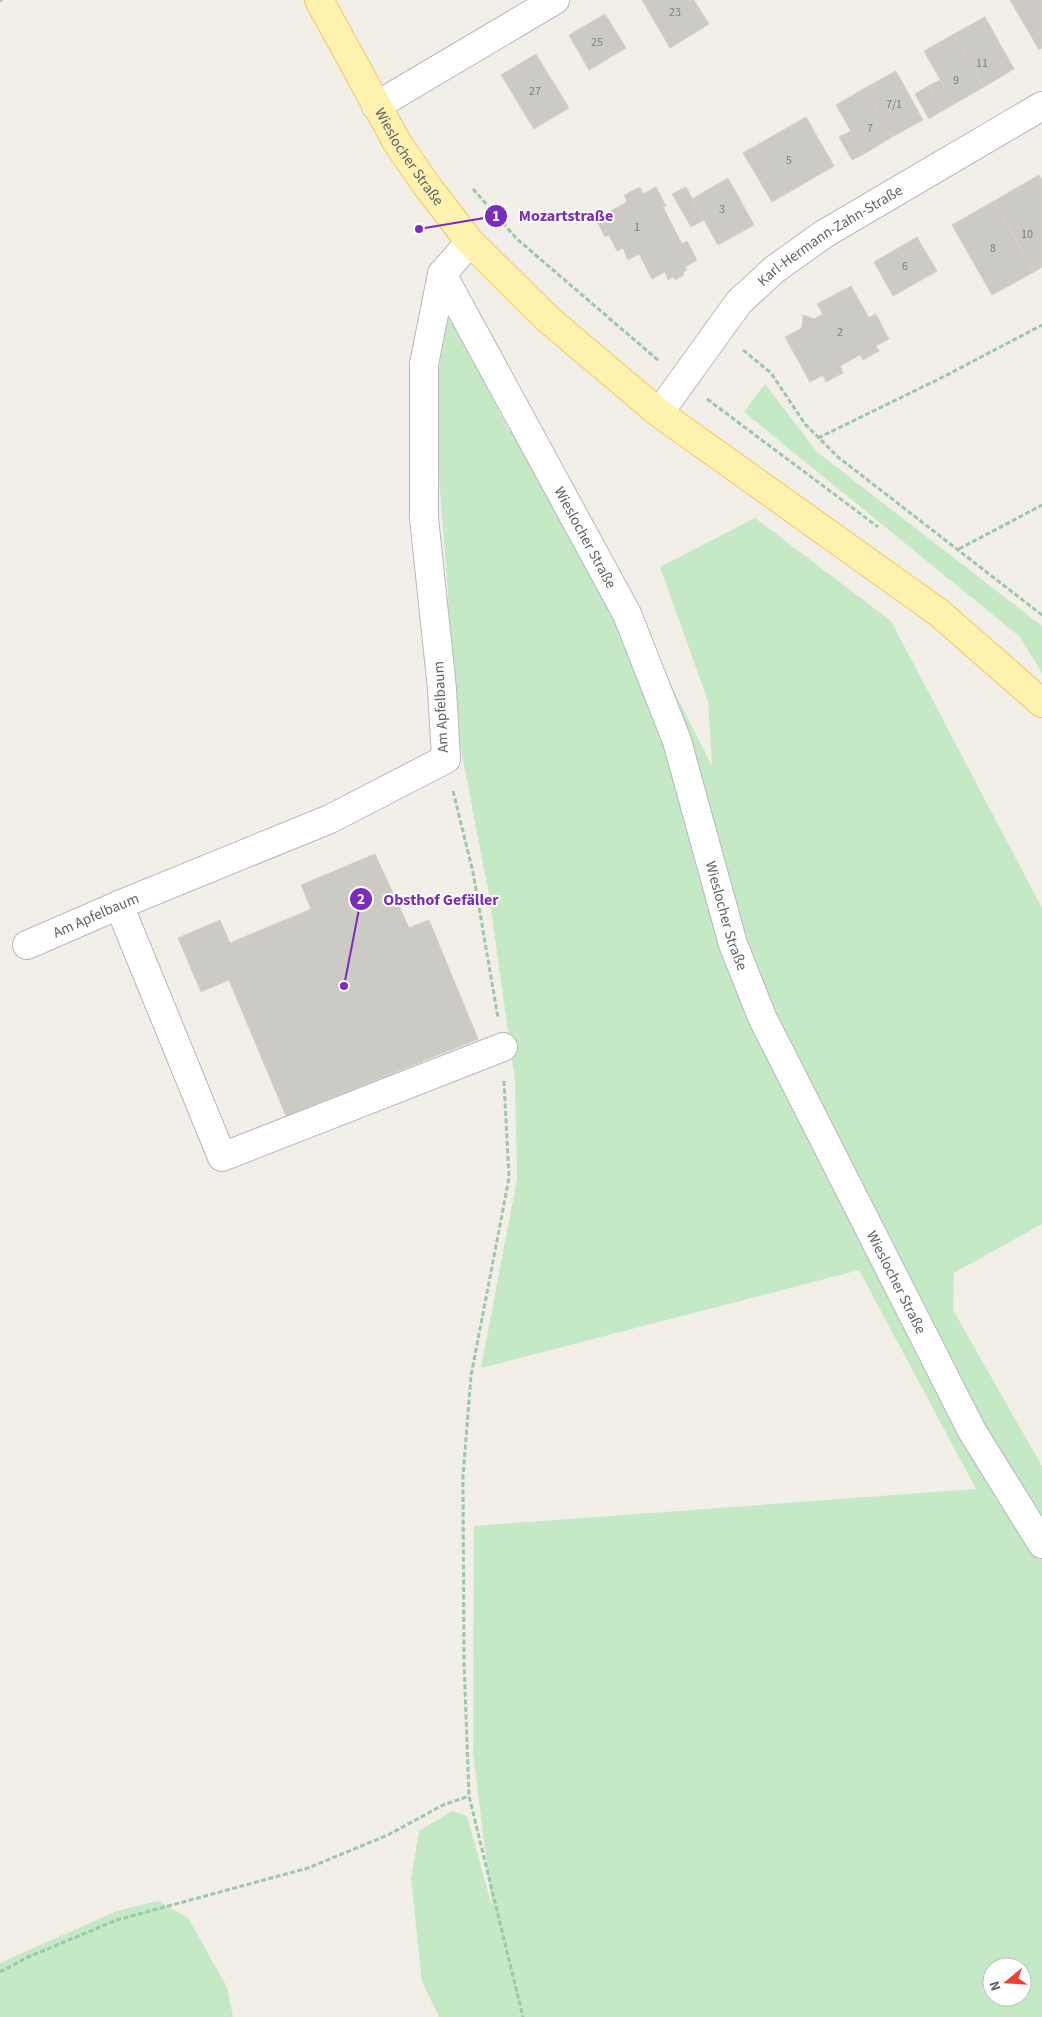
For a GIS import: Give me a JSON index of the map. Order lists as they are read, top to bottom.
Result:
{
  "streets": {
    "main road": ["Wieslocher Straße"],
    "street": ["Karl-Hermann-Zahn-Straße", "Am Apfelbaum"]
  },
  "crossings": [
    ["Wieslocher Straße", "Karl-Hermann-Zahn-Straße"],
    ["Wieslocher Straße", "Am Apfelbaum"]
  ],
  "places": ["Mozartstraße", "Obsthof Gefäller"],
  "house_numbers": [
    "23",
    "25",
    "11",
    "9",
    "27",
    "7/1",
    "7",
    "5",
    "3",
    "1",
    "10",
    "8",
    "6",
    "2"
  ],
  "north": "left"
}
